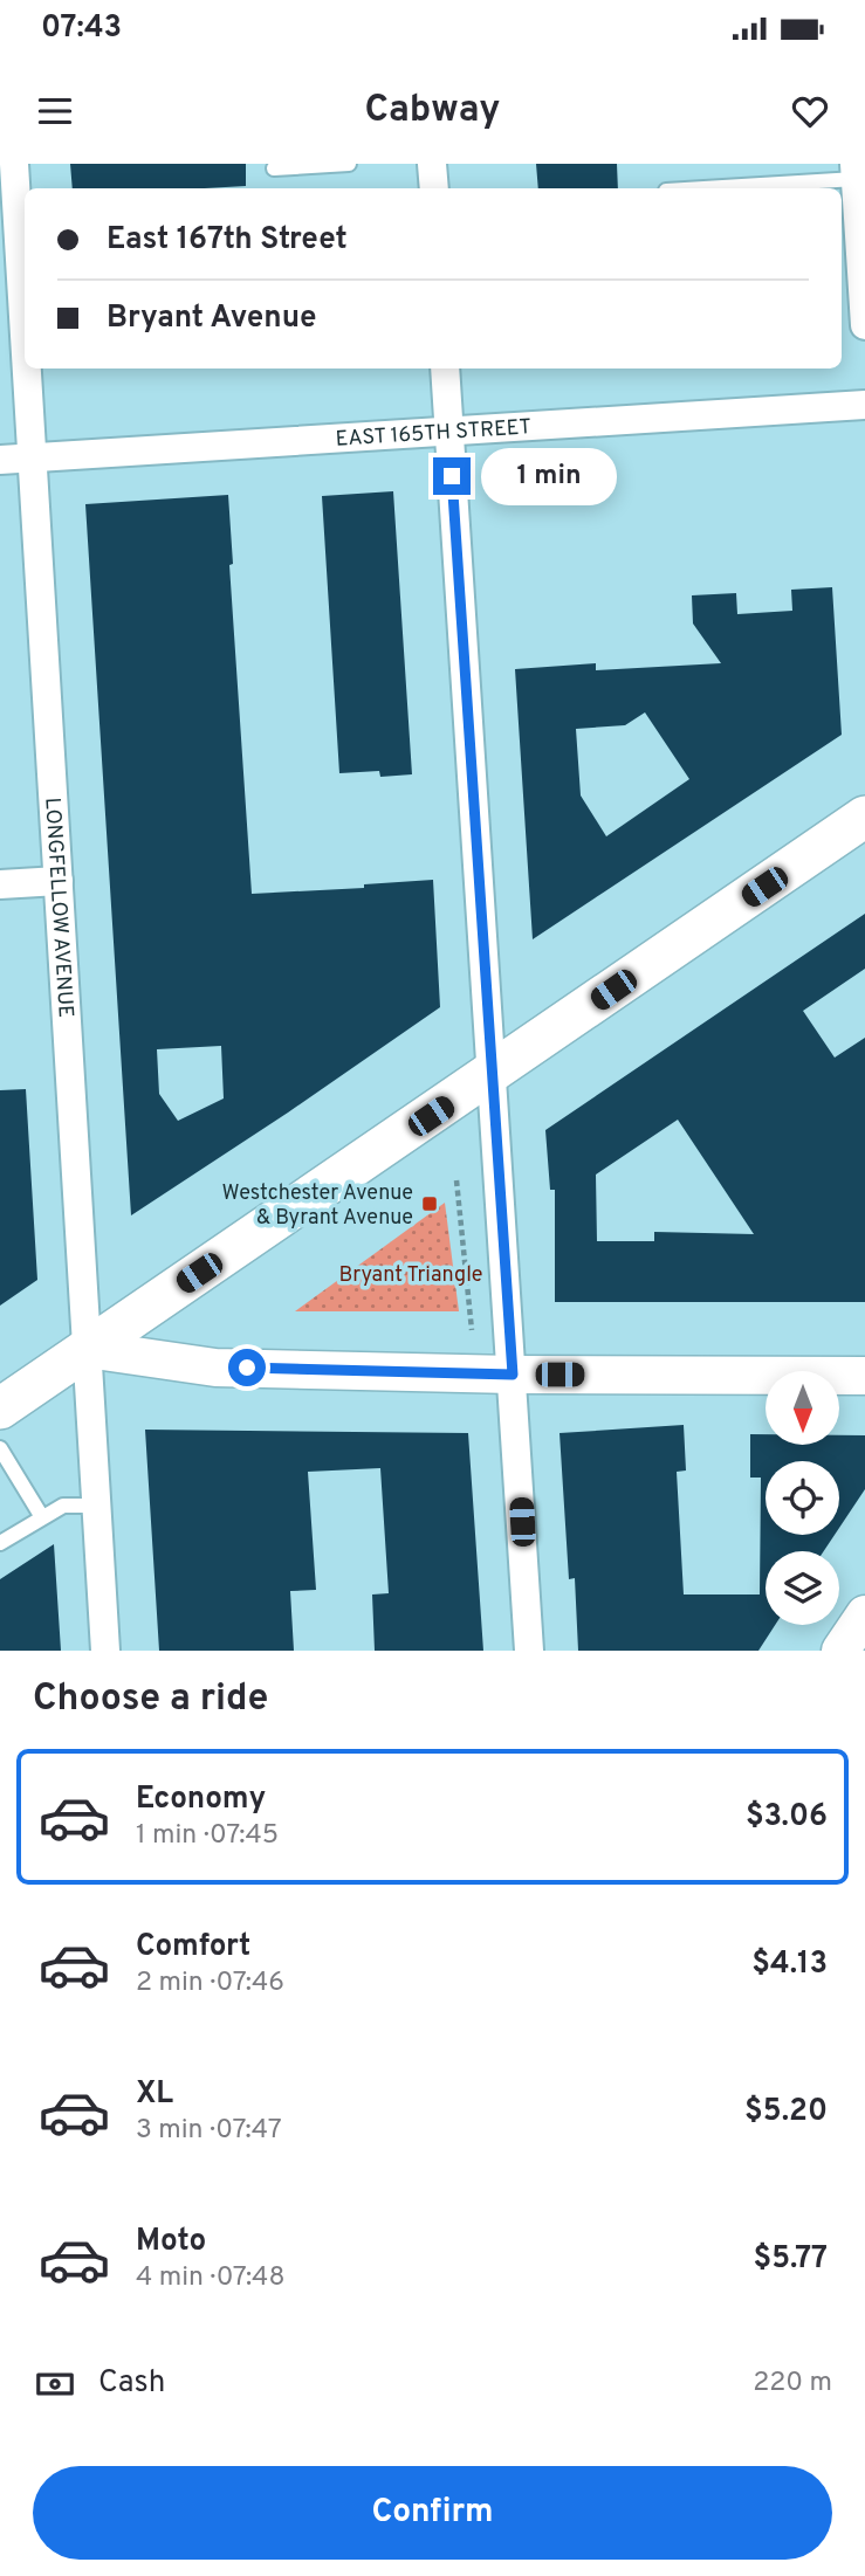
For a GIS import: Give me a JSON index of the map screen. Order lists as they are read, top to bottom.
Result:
{
  "streets": {
    "street": ["EAST 165TH STREET", "LONGFELLOW AVENUE"]
  },
  "crossings": [
    ["EAST 165TH STREET", "LONGFELLOW AVENUE"]
  ],
  "parks": ["Bryant Triangle"],
  "places": {
    "transit": ["Westchester Avenue & Byrant Avenue"]
  },
  "north": "bottom",
  "page": {
    "status": "07:43",
    "header": "Cabway",
    "banner": ["East 167th Street", "Bryant Avenue"],
    "bubble": "1 min",
    "heading": "Choose a ride",
    "list": [
      {
        "name": "Economy",
        "note": "1 min · 07:45",
        "value": "$3.06"
      },
      {
        "name": "Comfort",
        "note": "2 min · 07:46",
        "value": "$4.13"
      },
      {
        "name": "XL",
        "note": "3 min · 07:47",
        "value": "$5.20"
      },
      {
        "name": "Moto",
        "note": "4 min · 07:48",
        "value": "$5.77"
      }
    ],
    "pay": ["Cash", "220 m"],
    "buttons": "Confirm"
  }
}
